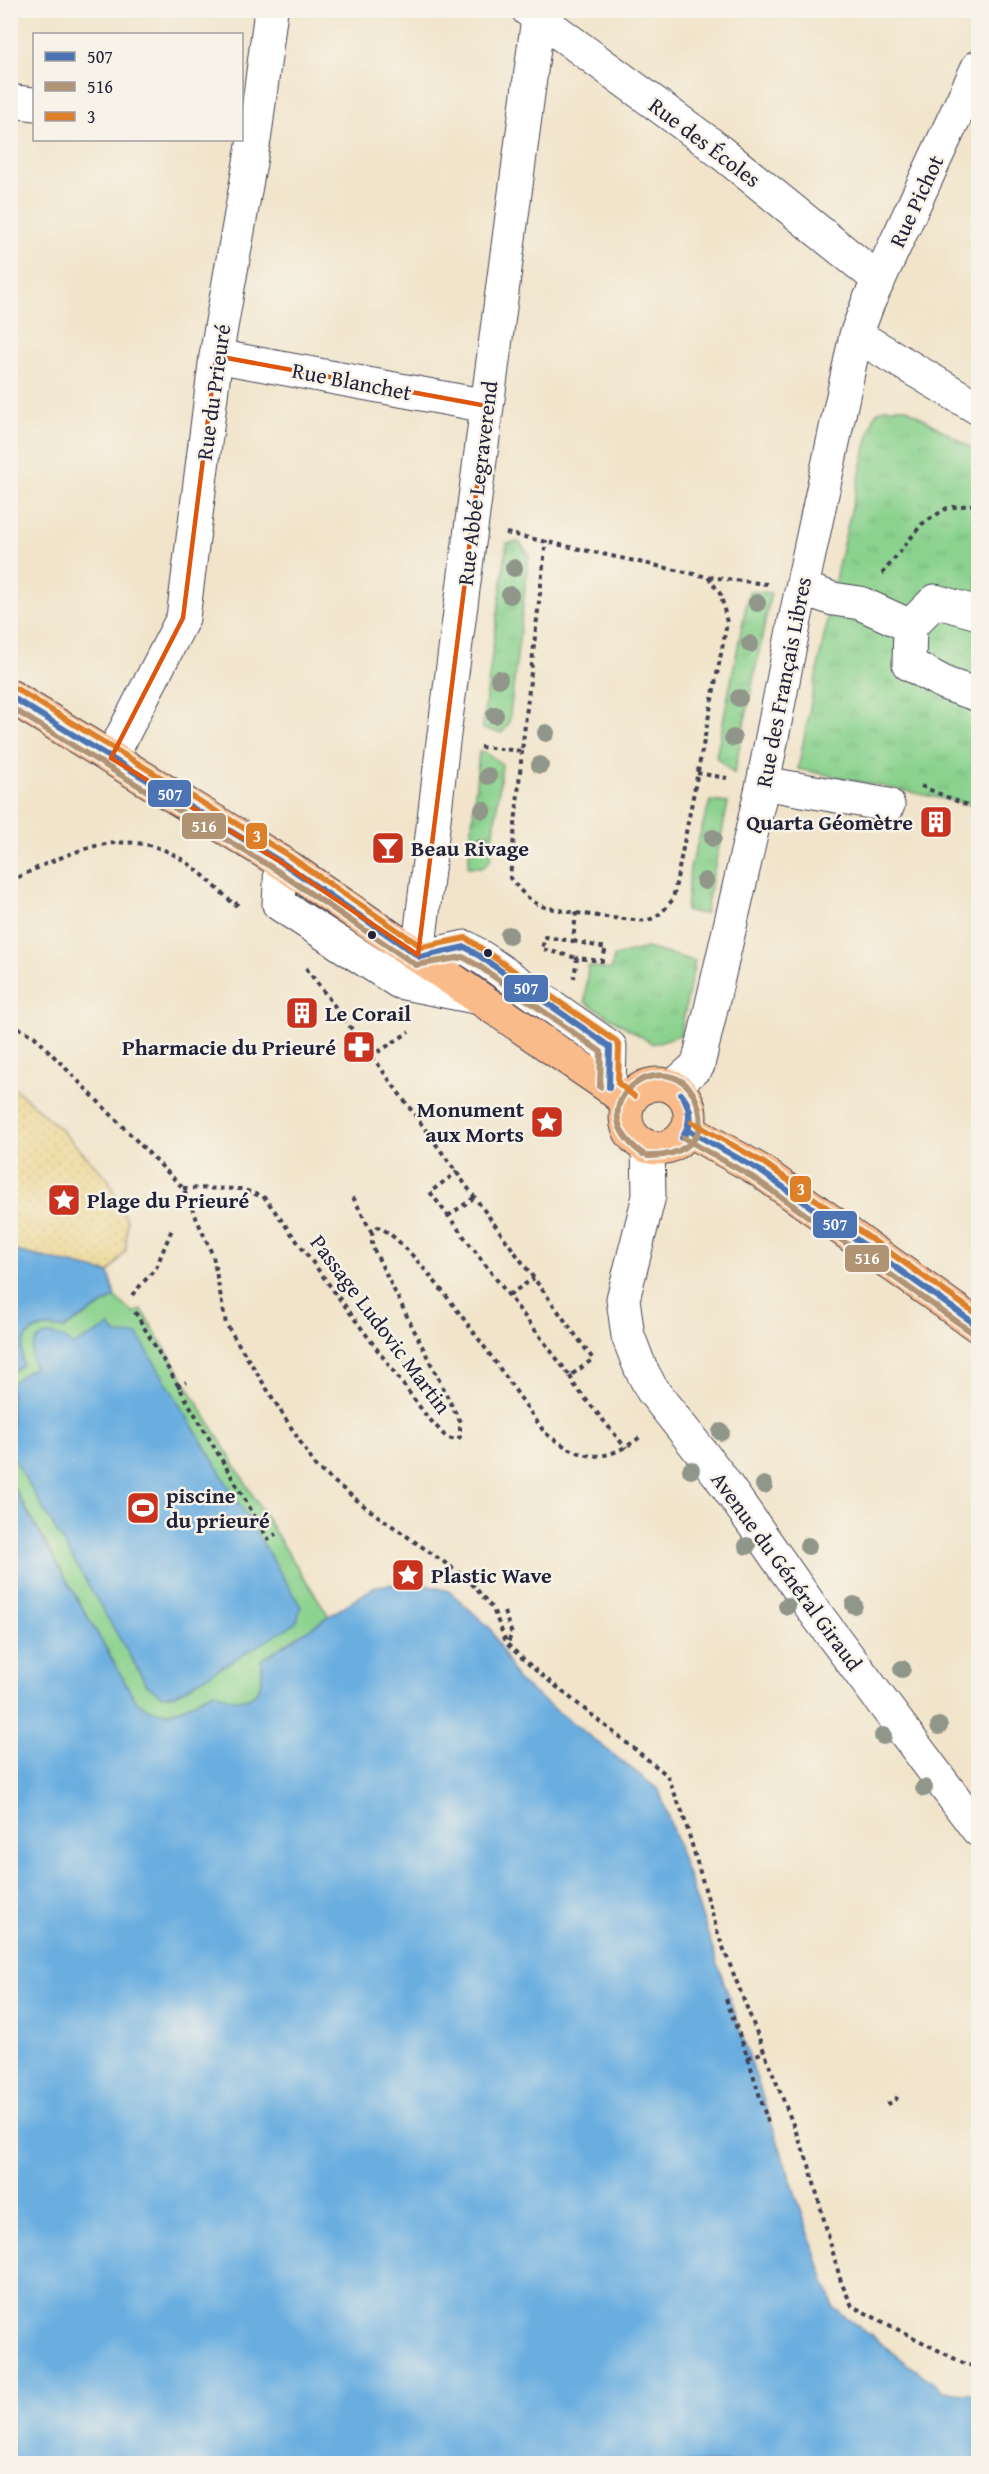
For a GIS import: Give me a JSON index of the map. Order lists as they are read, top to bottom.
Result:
{
  "streets": {
    "street": [
      "Rue des Écoles",
      "Rue Pichot",
      "Rue Blanchet",
      "Rue du Prieuré",
      "Rue Abbé Legraverend",
      "Rue des Français Libres",
      "Avenue du Général Giraud"
    ],
    "path": ["Passage Ludovic Martin"]
  },
  "crossings": [
    ["Rue des Écoles", "Rue Pichot"],
    ["Rue des Écoles", "Rue Abbé Legraverend"],
    ["Rue Pichot", "Rue des Français Libres"],
    ["Rue Blanchet", "Rue du Prieuré"],
    ["Rue Blanchet", "Rue Abbé Legraverend"],
    ["Rue des Français Libres", "Avenue du Général Giraud"]
  ],
  "places": {
    "building": ["Quarta Géomètre", "Le Corail"],
    "bar": ["Beau Rivage"],
    "pharmacy": ["Pharmacie du Prieuré"],
    "place": ["Monument aux Morts", "Plage du Prieuré", "Plastic Wave"],
    "sports": ["piscine du prieuré"]
  },
  "lines": ["transit line 3", "transit line 507", "transit line 516"],
  "legend": ["507", "516", "3"]
}
